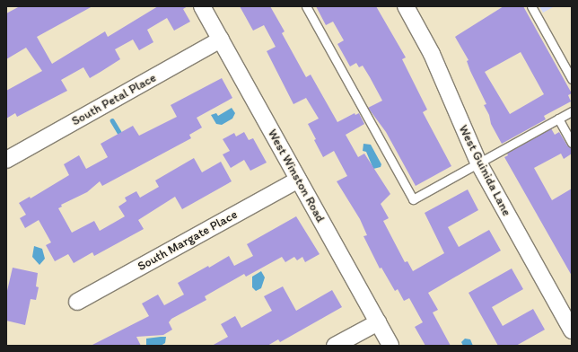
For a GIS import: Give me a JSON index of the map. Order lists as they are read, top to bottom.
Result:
{
  "streets": {
    "street": [
      "South Petal Place",
      "West Guinida Lane",
      "West Winston Road",
      "South Margate Place"
    ]
  },
  "crossings": [
    ["South Petal Place", "West Winston Road"],
    ["West Winston Road", "South Margate Place"]
  ]
}
